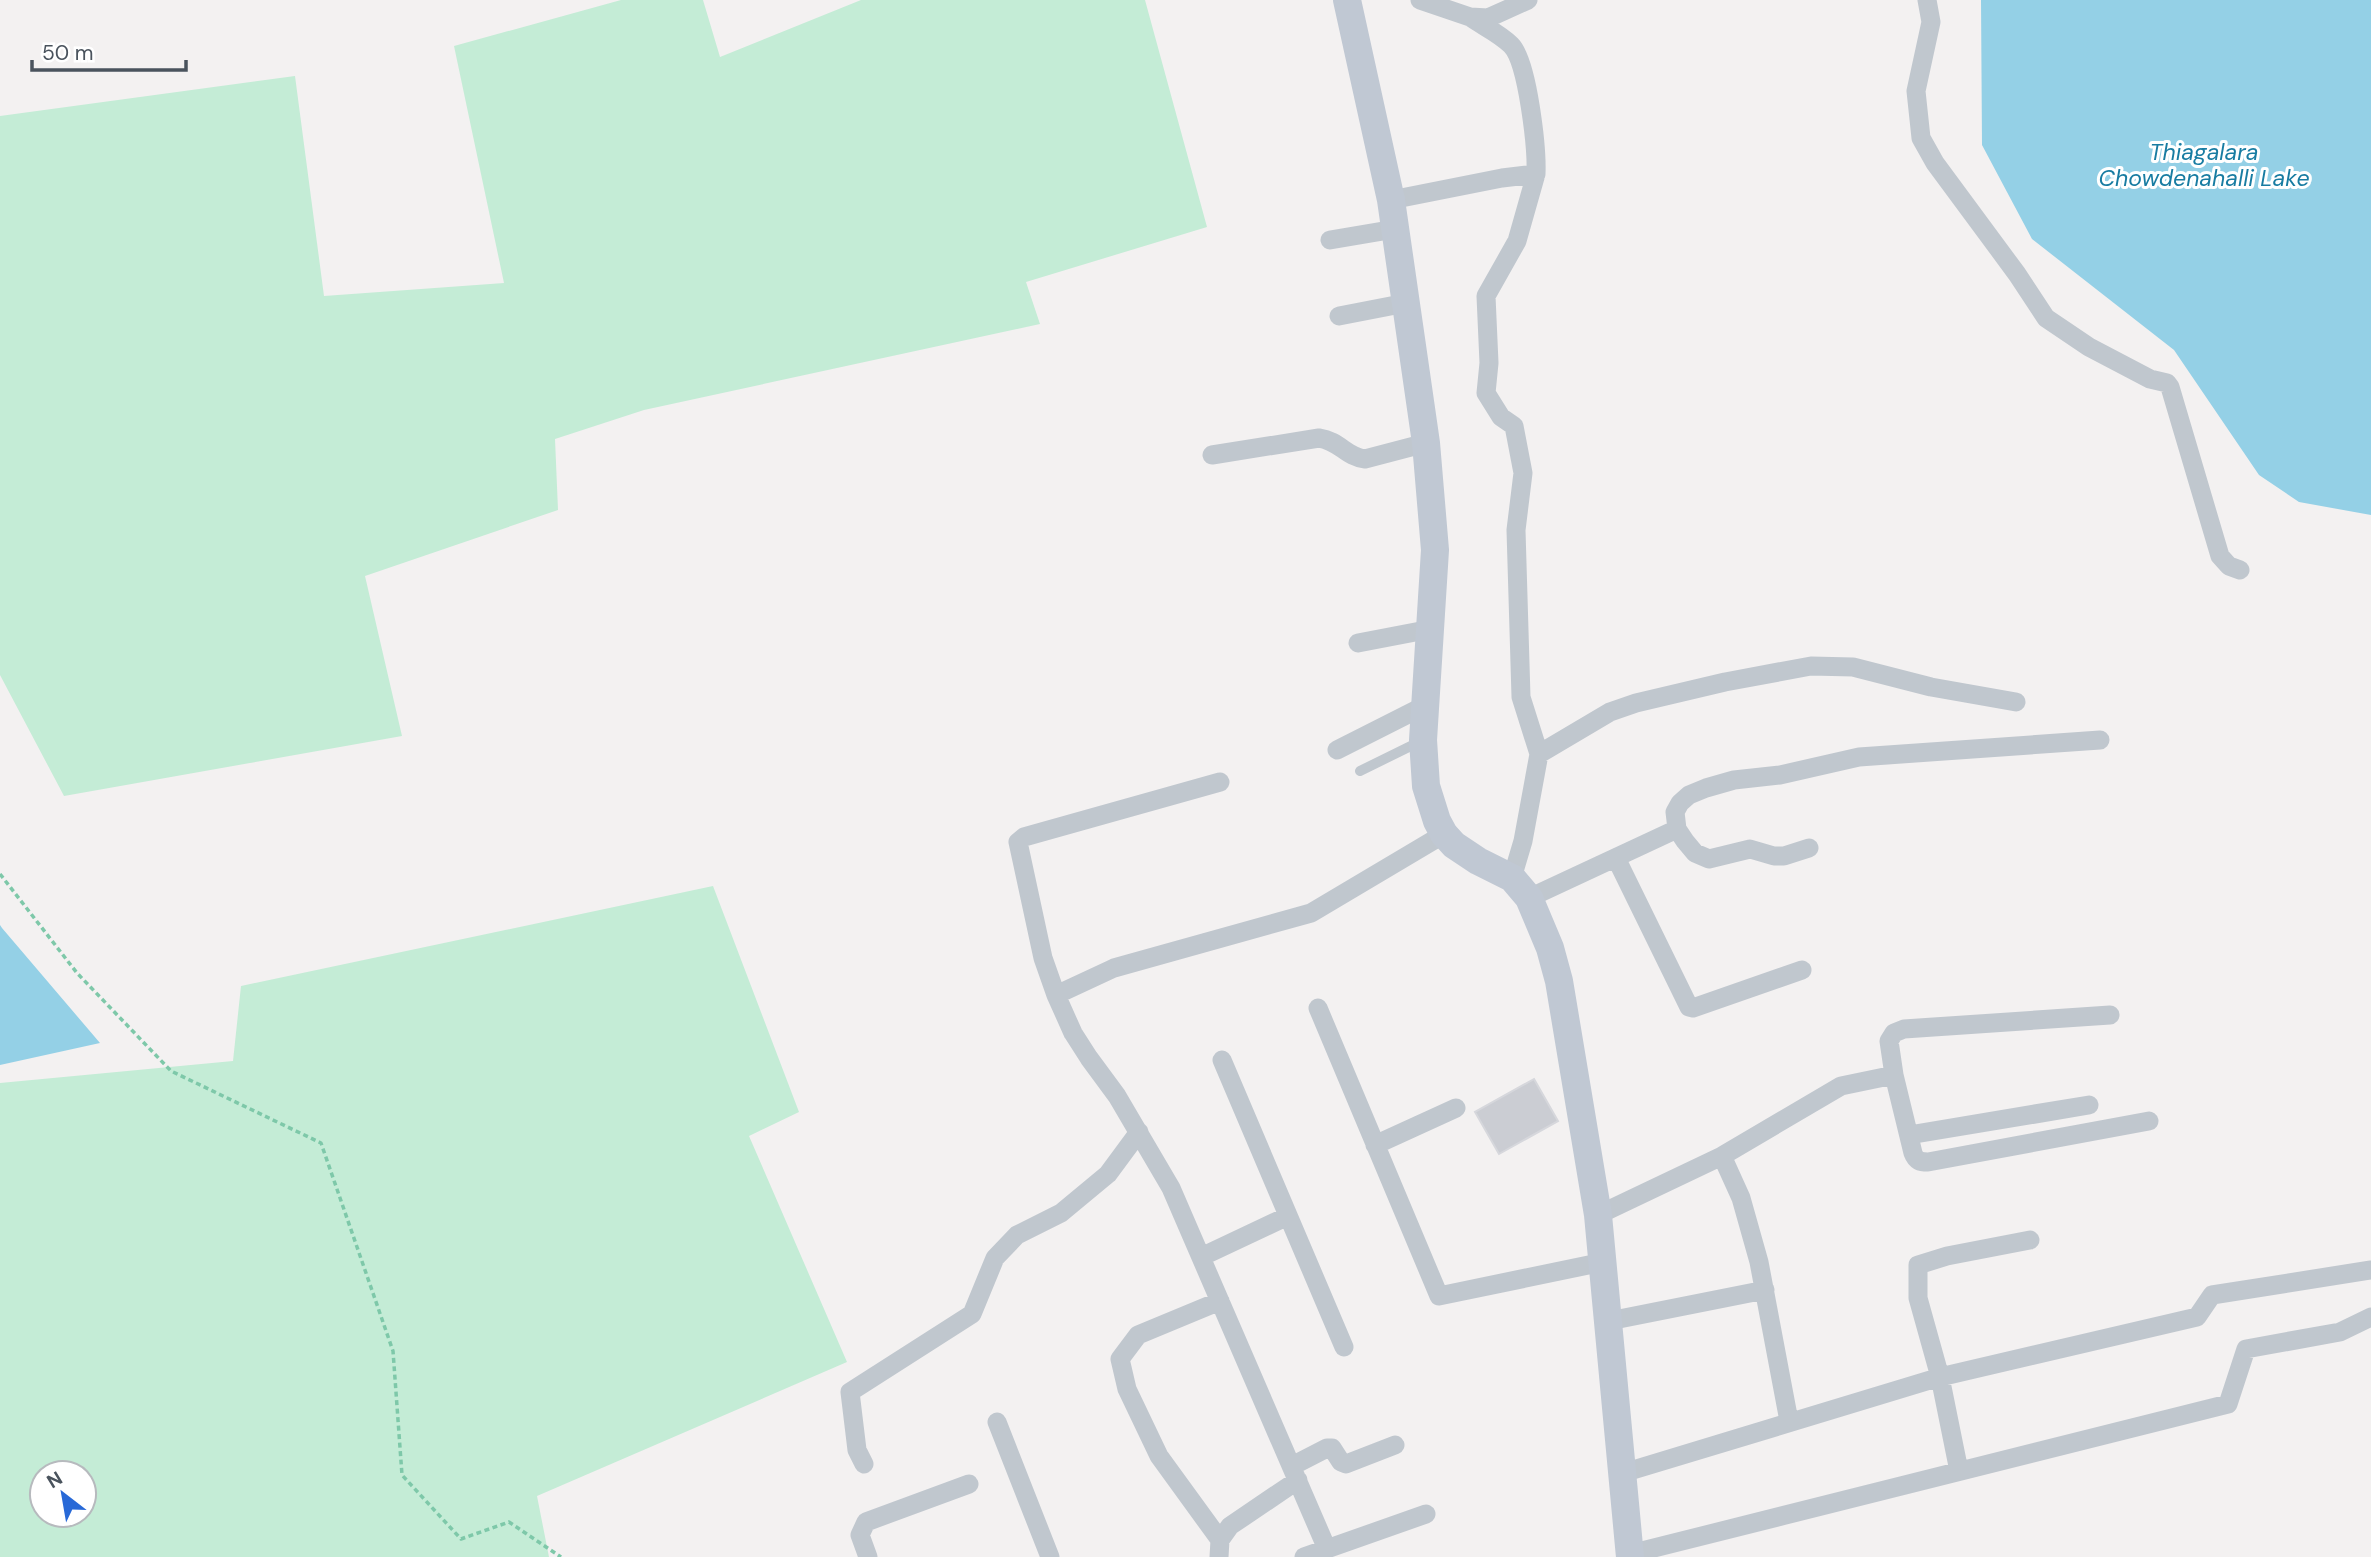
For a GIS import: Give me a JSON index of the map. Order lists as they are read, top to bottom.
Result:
{
  "water": ["Thiagalara Chowdenahalli Lake"],
  "scale_bar": "50 m",
  "north": "top left"
}
